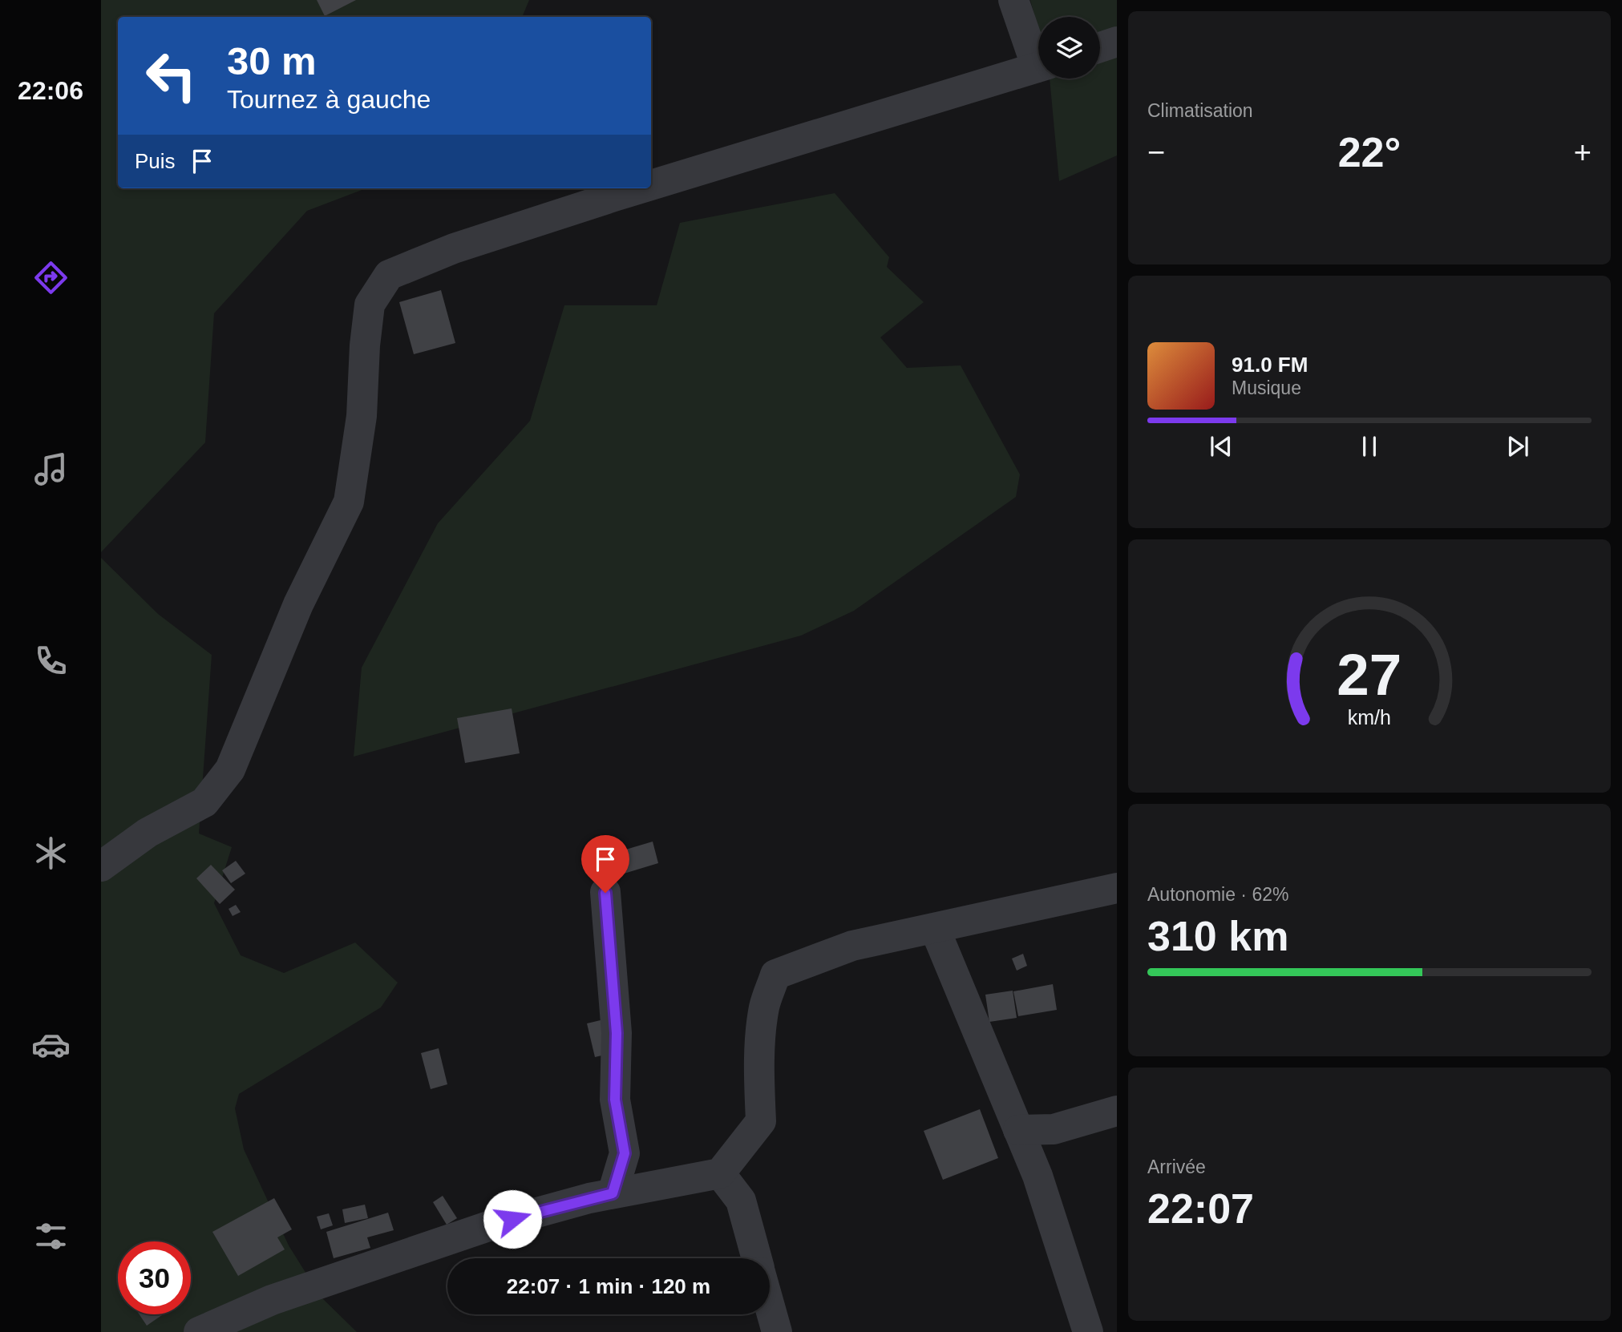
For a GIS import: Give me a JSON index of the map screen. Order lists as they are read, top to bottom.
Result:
{
  "page": {
    "tabs": "22:06",
    "tile": [
      "Climatisation",
      ["Autonomie · 62%", "310 km"],
      ["Arrivée", "22:07"]
    ],
    "turn": ["30 m", "Tournez à gauche"],
    "heat": ["−", "22°", "+"],
    "then": "Puis",
    "song": ["91.0 FM", "Musique"],
    "limit": "30",
    "trip": "22:07 · 1 min · 120 m",
    "gauge": ["27", "km/h"]
  }
}
